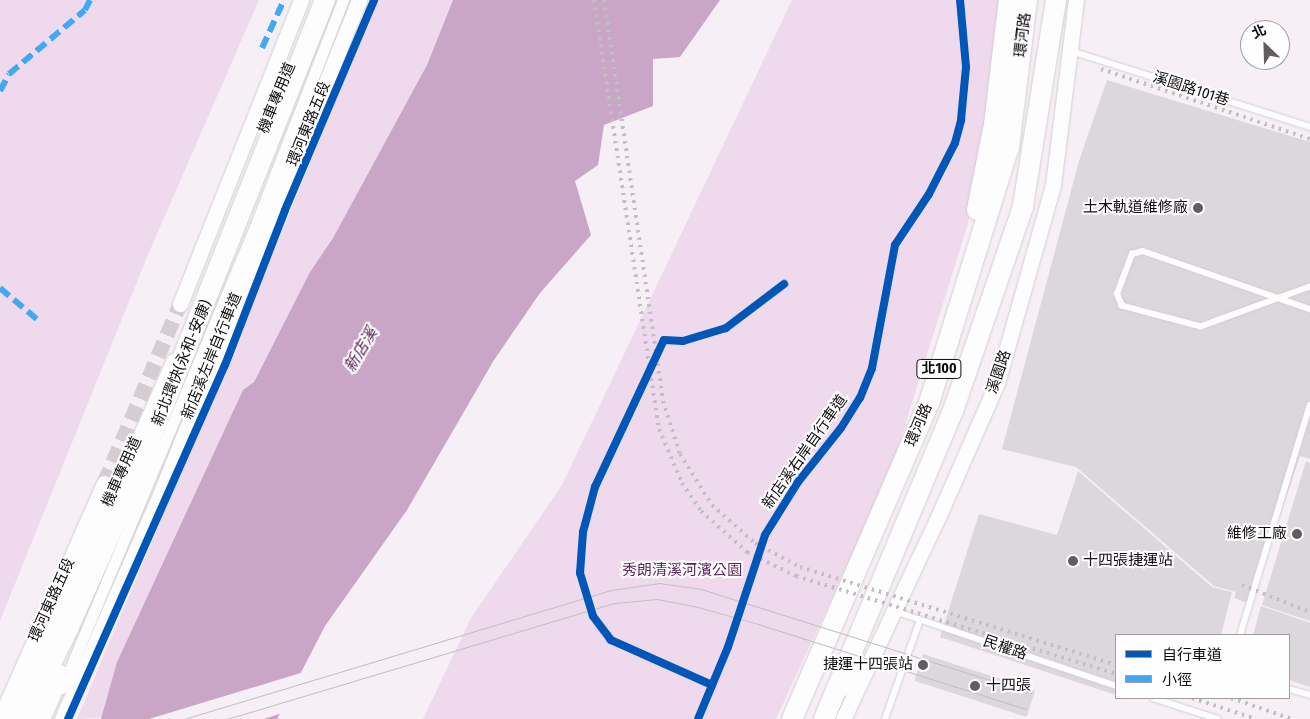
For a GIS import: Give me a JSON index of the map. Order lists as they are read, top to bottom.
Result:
{
  "streets": {
    "highway": ["環河路", "新北環快(永和-安康)", "北100"],
    "main road": ["環河東路五段", "溪園路"],
    "street": ["機車專用道"],
    "lane": ["溪園路101巷", "民權路"],
    "cycle path": ["新店溪左岸自行車道", "新店溪右岸自行車道"]
  },
  "crossings": [
    ["溪園路101巷", "溪園路"],
    ["溪園路", "民權路"]
  ],
  "water": ["新店溪"],
  "parks": ["秀朗清溪河濱公園"],
  "places": [
    "土木軌道維修廠",
    "維修工廠",
    "十四張捷運站",
    "捷運十四張站",
    "十四張"
  ],
  "legend": ["自行車道", "小徑"],
  "north": "top left"
}
